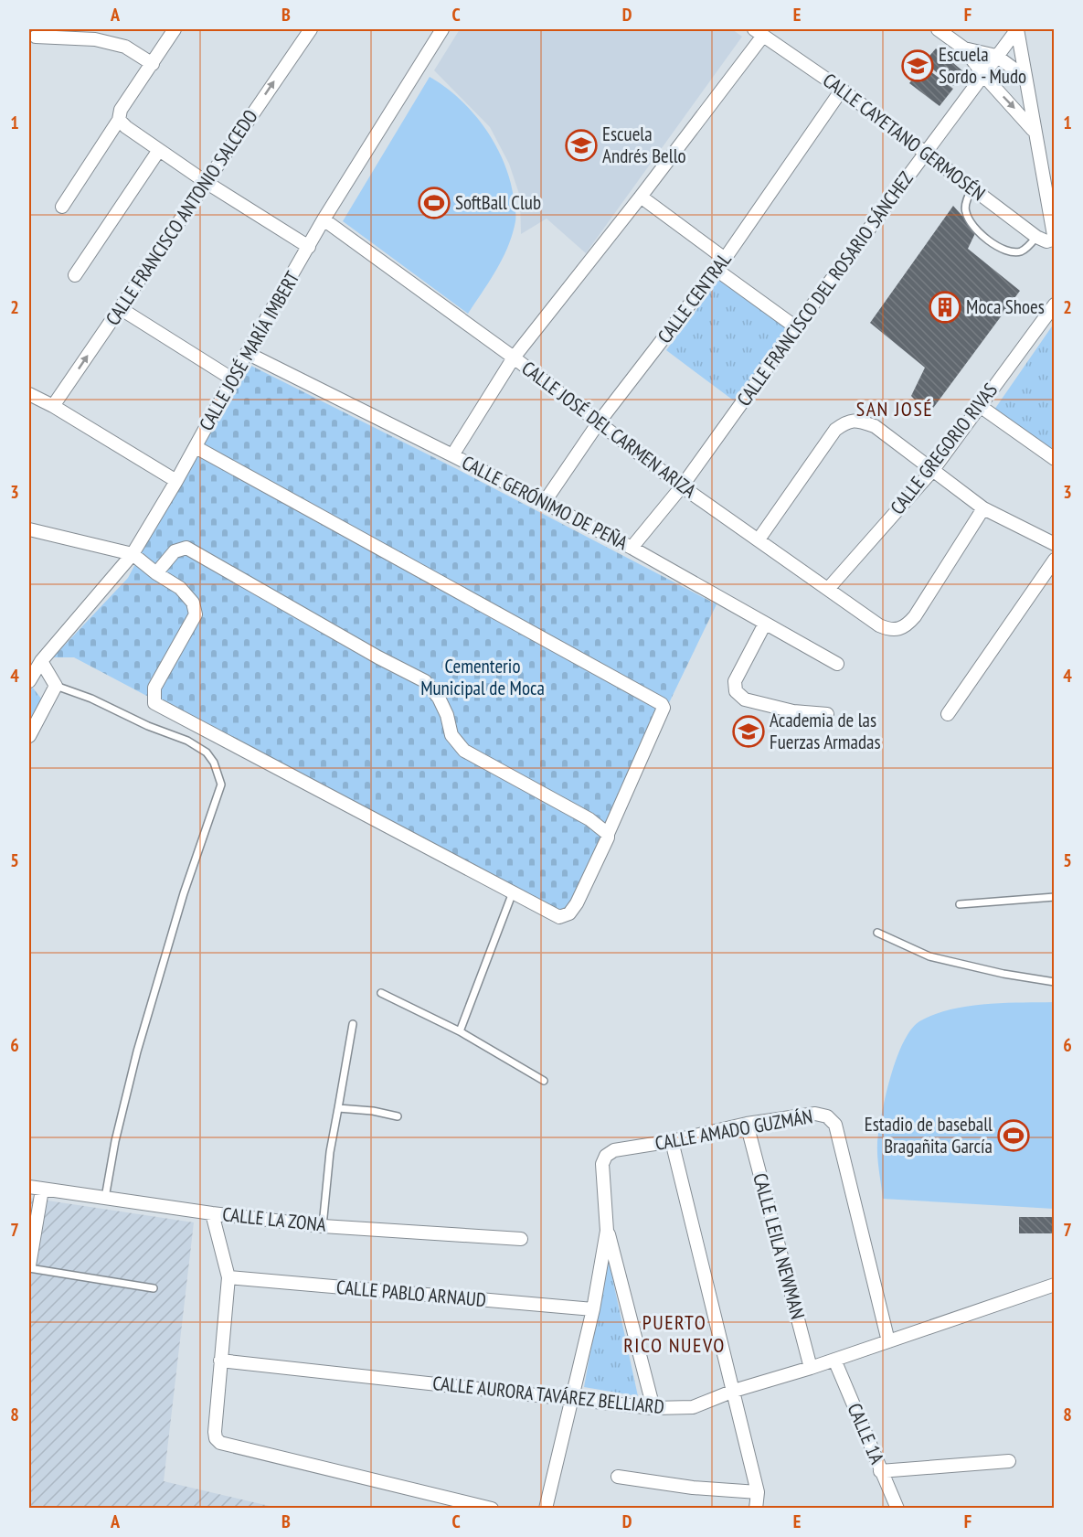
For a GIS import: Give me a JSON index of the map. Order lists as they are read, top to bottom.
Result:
{
  "streets": {
    "street": [
      "CALLE CAYETANO GERMOSÉN",
      "CALLE FRANCISCO ANTONIO SALCEDO",
      "CALLE FRANCISCO DEL ROSARIO SÁNCHEZ",
      "CALLE CENTRAL",
      "CALLE JOSÉ MARÍA IMBERT",
      "CALLE JOSÉ DEL CARMEN ARIZA",
      "CALLE GREGORIO RIVAS",
      "CALLE GERÓNIMO DE PEÑA",
      "CALLE AMADO GUZMÁN",
      "CALLE LA ZONA",
      "CALLE LEILA NEWMAN",
      "CALLE PABLO ARNAUD",
      "CALLE AURORA TAVÁREZ BELLIARD",
      "CALLE 1A"
    ]
  },
  "crossings": [
    ["CALLE CAYETANO GERMOSÉN", "CALLE FRANCISCO DEL ROSARIO SÁNCHEZ"],
    ["CALLE CAYETANO GERMOSÉN", "CALLE CENTRAL"],
    ["CALLE FRANCISCO DEL ROSARIO SÁNCHEZ", "CALLE JOSÉ DEL CARMEN ARIZA"],
    ["CALLE FRANCISCO DEL ROSARIO SÁNCHEZ", "CALLE GERÓNIMO DE PEÑA"],
    ["CALLE CENTRAL", "CALLE JOSÉ DEL CARMEN ARIZA"],
    ["CALLE CENTRAL", "CALLE GERÓNIMO DE PEÑA"],
    ["CALLE JOSÉ MARÍA IMBERT", "CALLE JOSÉ DEL CARMEN ARIZA"],
    ["CALLE JOSÉ MARÍA IMBERT", "CALLE GERÓNIMO DE PEÑA"],
    ["CALLE JOSÉ DEL CARMEN ARIZA", "CALLE GREGORIO RIVAS"],
    ["CALLE AMADO GUZMÁN", "CALLE LEILA NEWMAN"],
    ["CALLE AMADO GUZMÁN", "CALLE AURORA TAVÁREZ BELLIARD"],
    ["CALLE LEILA NEWMAN", "CALLE AURORA TAVÁREZ BELLIARD"],
    ["CALLE AURORA TAVÁREZ BELLIARD", "CALLE 1A"]
  ],
  "one_way": ["CALLE FRANCISCO ANTONIO SALCEDO"],
  "districts": ["SAN JOSÉ", "PUERTO RICO NUEVO"],
  "parks": ["Cementerio Municipal de Moca"],
  "places": {
    "school or university": ["Escuela Sordo - Mudo", "Escuela Andrés Bello", "Academia de las Fuerzas Armadas"],
    "sports": ["SoftBall Club", "Estadio de baseball Bragañita García"],
    "building": ["Moca Shoes"]
  },
  "grid": {
    "columns": [
      "A",
      "B",
      "C",
      "D",
      "E",
      "F"
    ],
    "rows": [
      "1",
      "2",
      "3",
      "4",
      "5",
      "6",
      "7",
      "8"
    ]
  }
}
